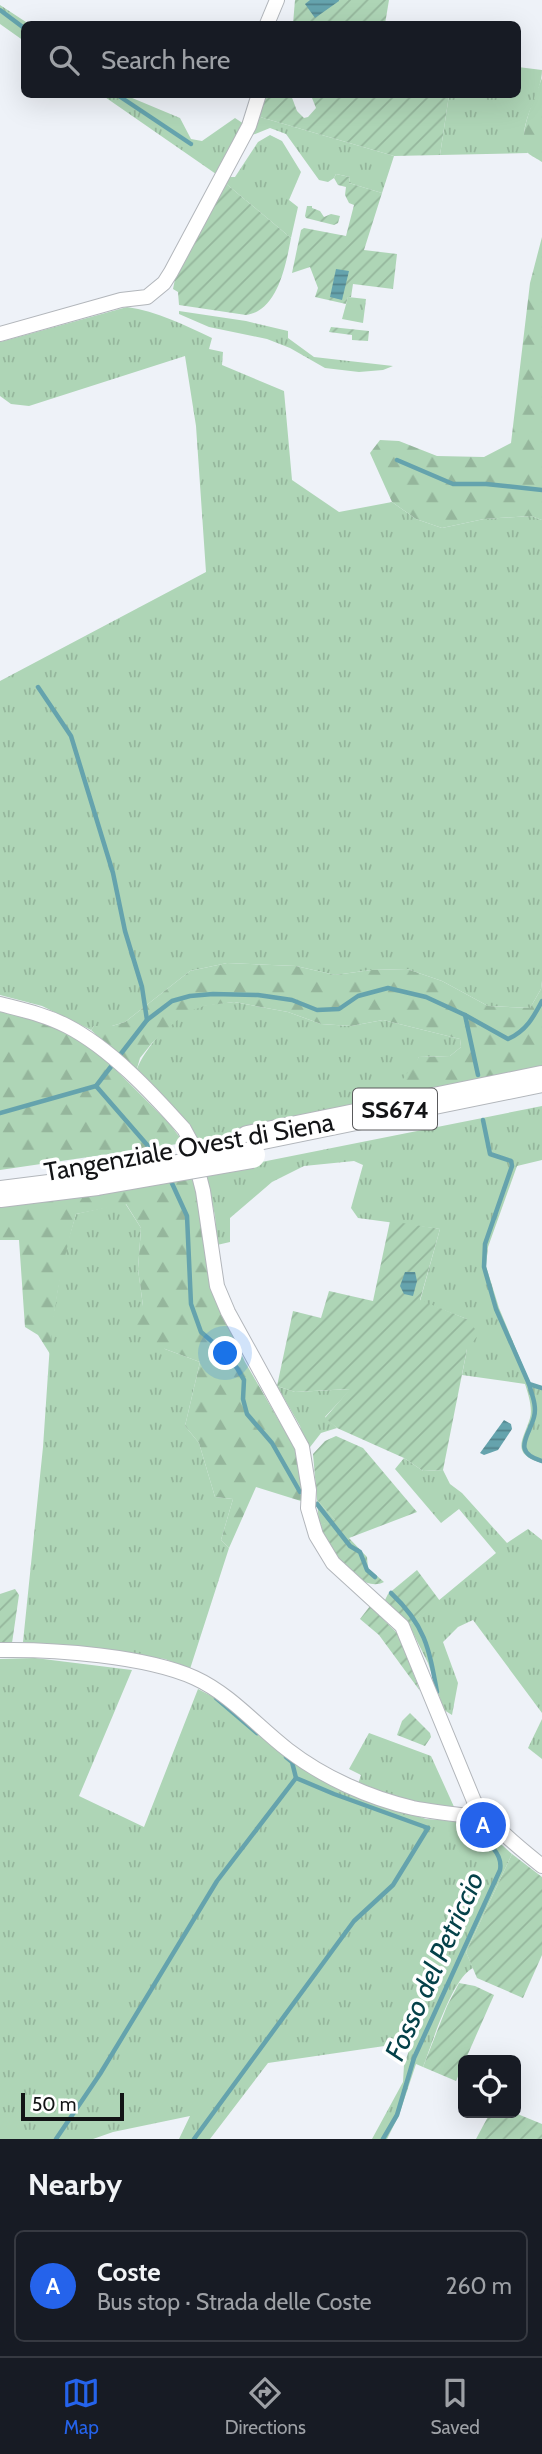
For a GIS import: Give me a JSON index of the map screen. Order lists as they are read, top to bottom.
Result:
{
  "streets": {
    "highway": ["SS674", "Tangenziale Ovest di Siena"]
  },
  "water": ["Fosso del Petriccio"],
  "scale_bar": "50 m",
  "page": {
    "search": "Search here",
    "pins": "A",
    "scale": "50 m",
    "heading": "Nearby",
    "list": [
      {
        "mark": "A",
        "name": "Coste",
        "note": "Bus stop · Strada delle Coste",
        "value": "260 m"
      }
    ],
    "nav": ["Map", "Directions", "Saved"]
  }
}
